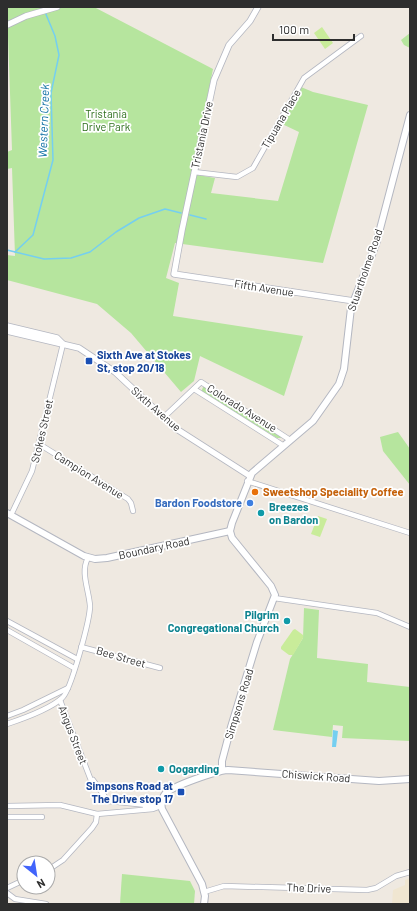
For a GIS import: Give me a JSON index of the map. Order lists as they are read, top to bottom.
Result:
{
  "streets": {
    "main road": [
      "Stuartholme Road",
      "Boundary Road",
      "Simpsons Road",
      "Chiswick Road"
    ],
    "street": [
      "Tipuana Place",
      "Tristania Drive",
      "Fifth Avenue",
      "Colorado Avenue",
      "Sixth Avenue",
      "Stokes Street",
      "Campion Avenue",
      "Bee Street",
      "Angus Street",
      "The Drive"
    ]
  },
  "crossings": [
    ["Tipuana Place", "Tristania Drive"],
    ["Tristania Drive", "Fifth Avenue"],
    ["Stuartholme Road", "Fifth Avenue"],
    ["Stuartholme Road", "Colorado Avenue"],
    ["Stuartholme Road", "Sixth Avenue"],
    ["Stuartholme Road", "Boundary Road"],
    ["Colorado Avenue", "Sixth Avenue"],
    ["Sixth Avenue", "Stokes Street"],
    ["Stokes Street", "Campion Avenue"],
    ["Stokes Street", "Boundary Road"],
    ["Simpsons Road", "Chiswick Road"]
  ],
  "water": ["Western Creek"],
  "parks": ["Tristania Drive Park"],
  "places": {
    "transit": ["Sixth Ave at Stokes St, stop 20/18", "Simpsons Road at The Drive stop 17"],
    "other": [
      "Sweetshop Speciality Coffee",
      "Bardon Foodstore",
      "Breezes on Bardon",
      "Pilgrim Congregational Church",
      "Oogarding"
    ]
  },
  "scale_bar": "100 m",
  "north": "bottom right"
}
